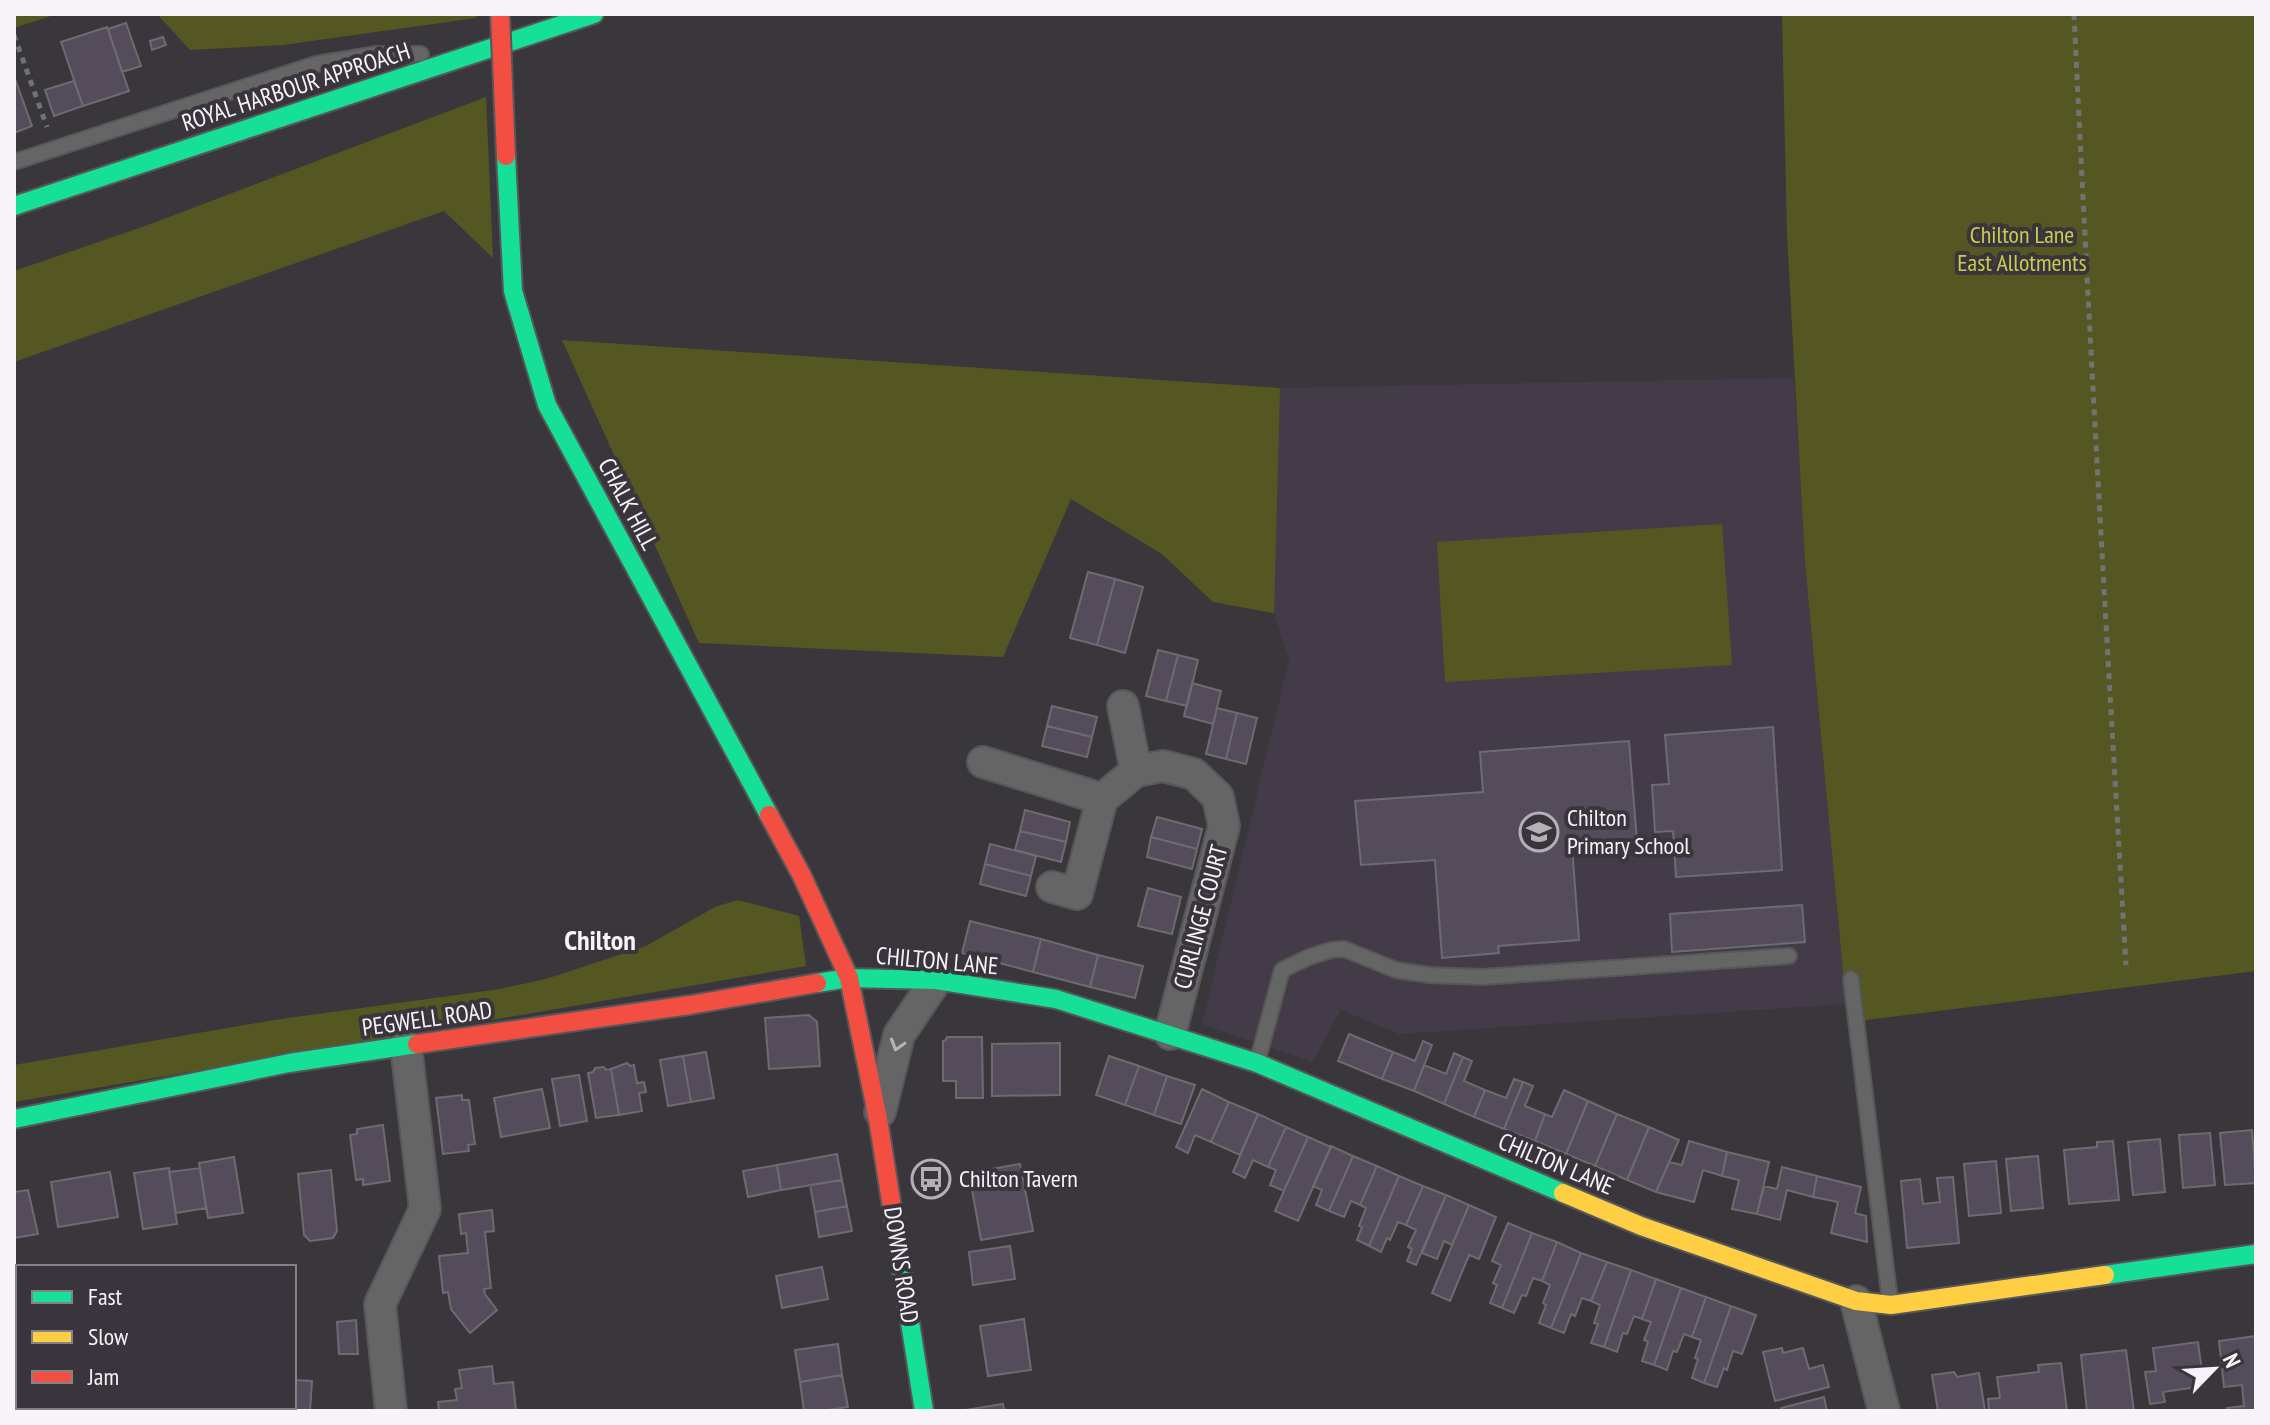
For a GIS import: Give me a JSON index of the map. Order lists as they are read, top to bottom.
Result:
{
  "streets": {
    "main road": [
      "ROYAL HARBOUR APPROACH",
      "CHALK HILL",
      "CHILTON LANE",
      "PEGWELL ROAD",
      "DOWNS ROAD"
    ],
    "street": ["CURLINGE COURT"]
  },
  "crossings": [
    ["CHALK HILL", "CHILTON LANE"],
    ["CHALK HILL", "PEGWELL ROAD"],
    ["CHALK HILL", "DOWNS ROAD"],
    ["CURLINGE COURT", "CHILTON LANE"],
    ["CHILTON LANE", "PEGWELL ROAD"],
    ["CHILTON LANE", "DOWNS ROAD"],
    ["PEGWELL ROAD", "DOWNS ROAD"]
  ],
  "districts": ["Chilton"],
  "parks": ["Chilton Lane East Allotments"],
  "places": {
    "school or university": ["Chilton Primary School"],
    "bus stop": ["Chilton Tavern"]
  },
  "legend": ["Fast", "Slow", "Jam"],
  "north": "top right"
}
